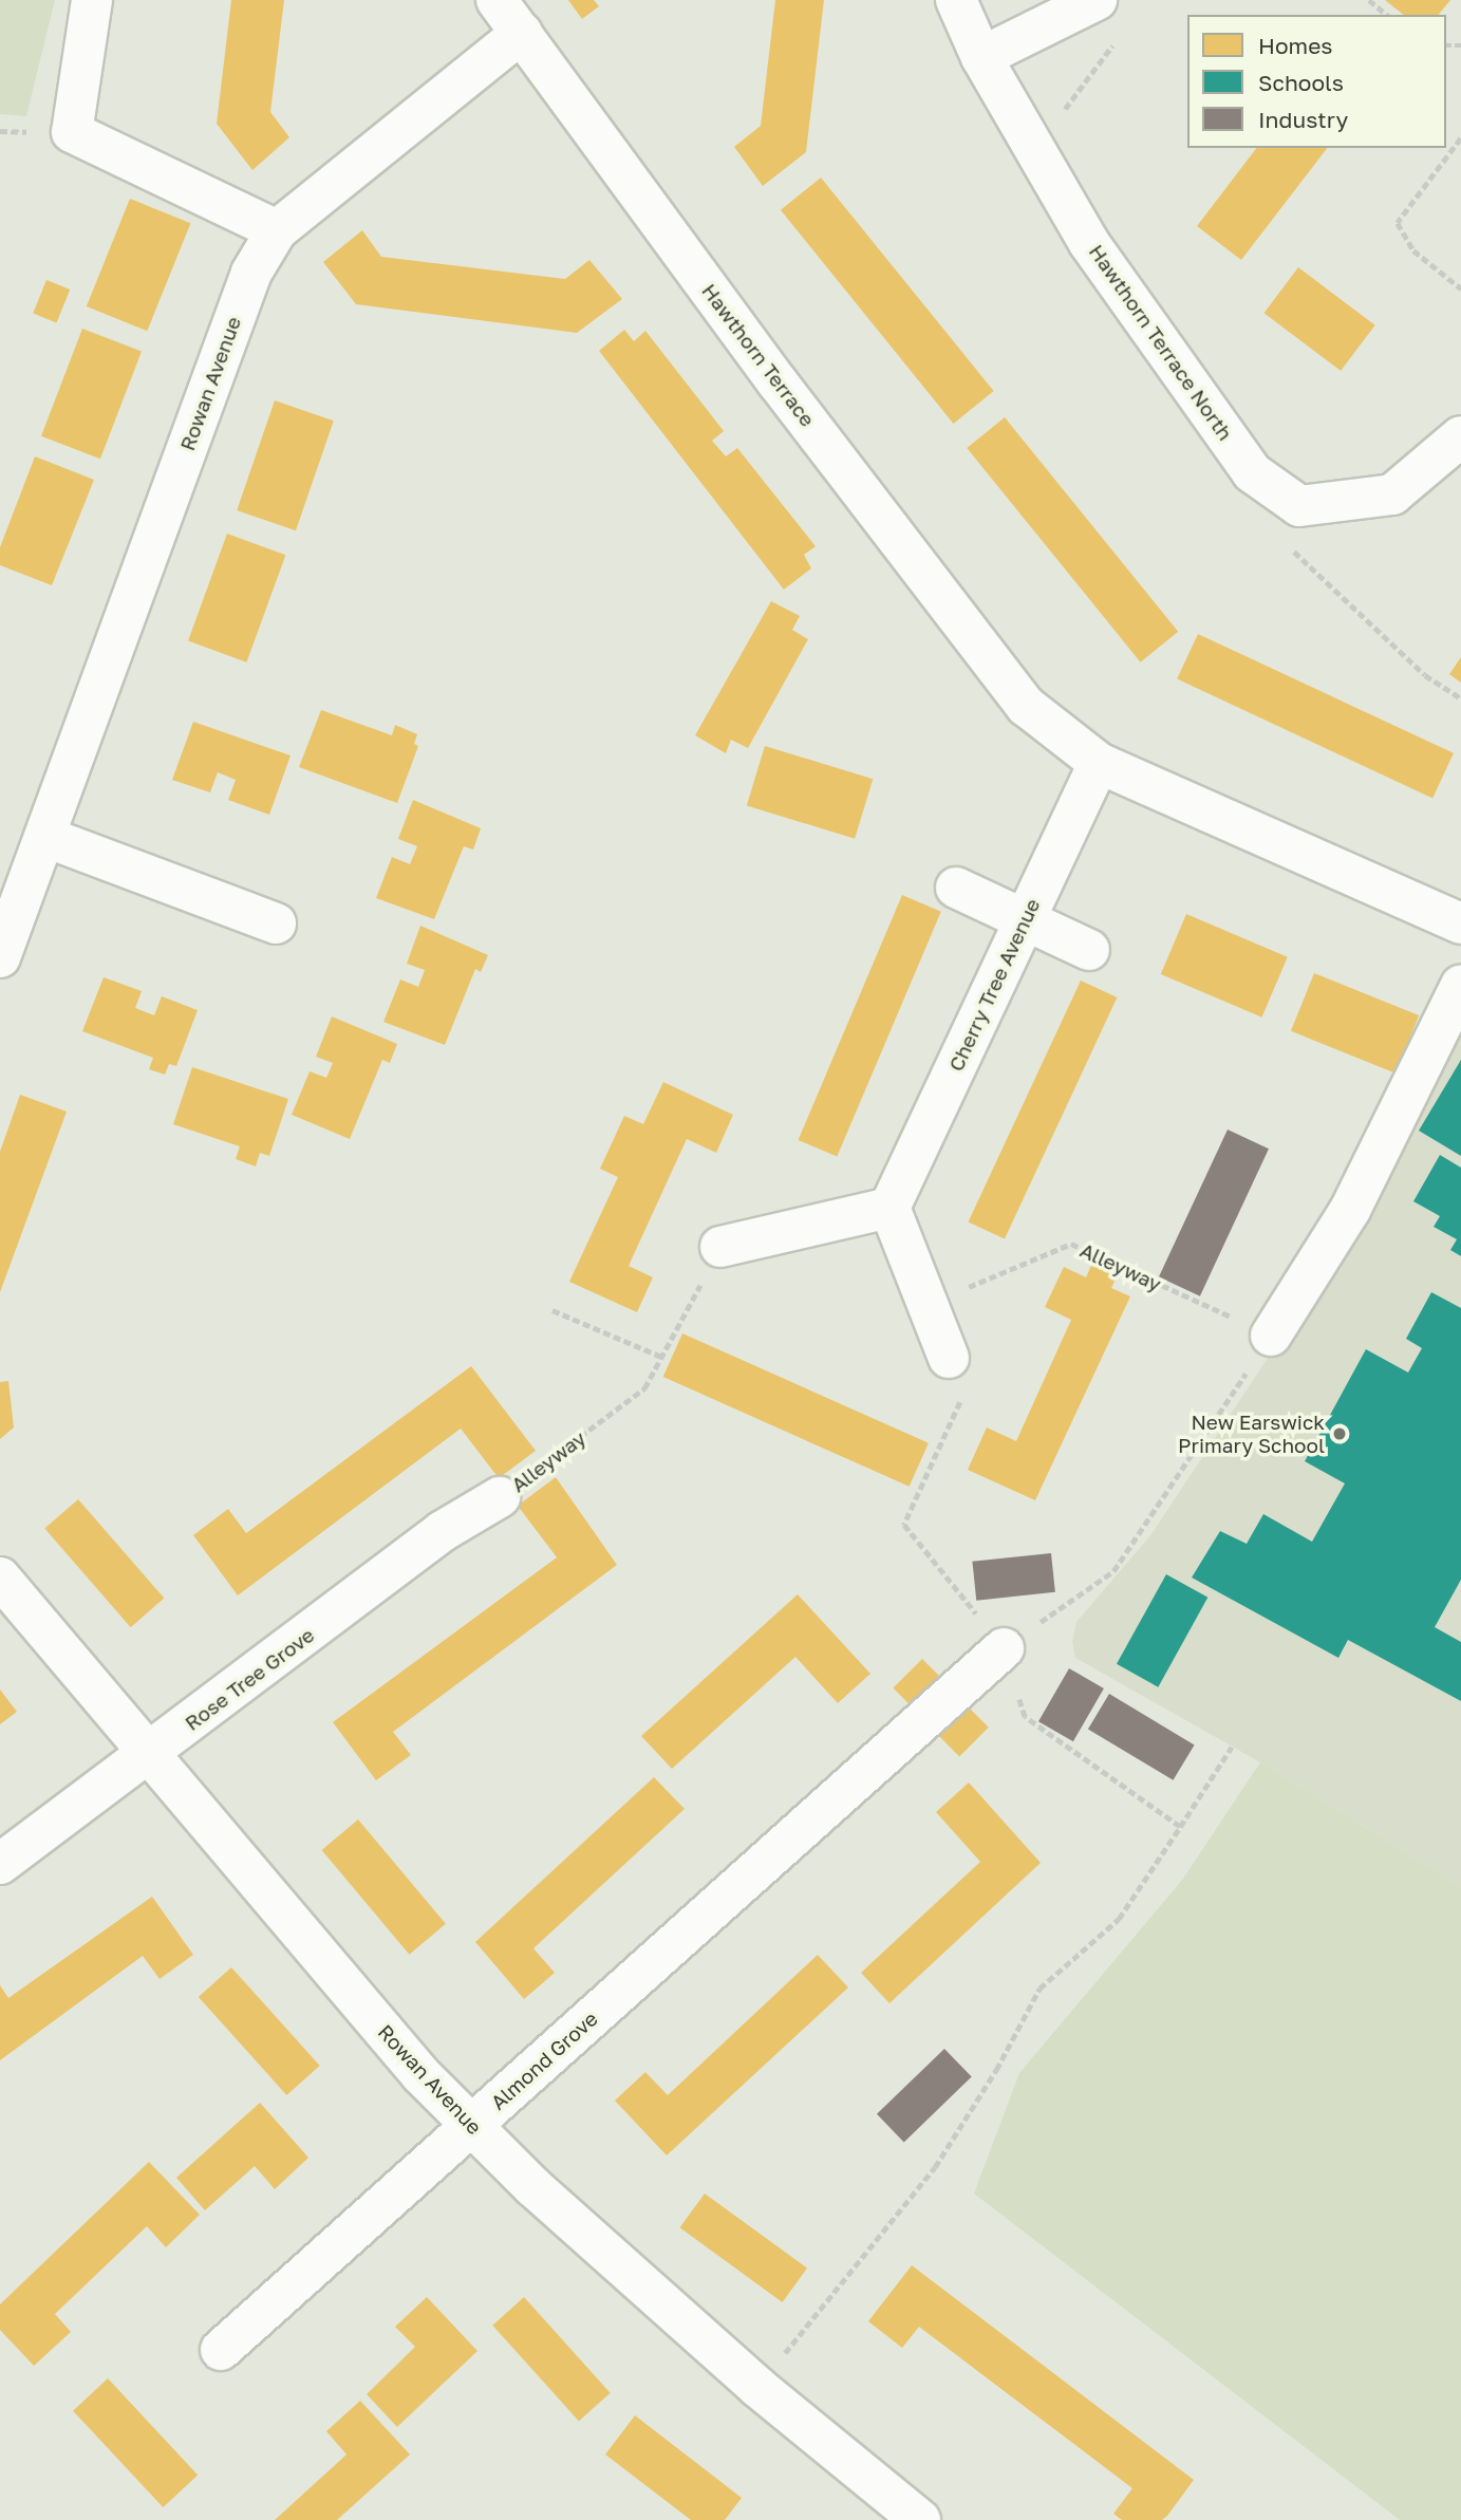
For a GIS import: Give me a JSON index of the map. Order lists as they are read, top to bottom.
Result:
{
  "streets": {
    "street": [
      "Hawthorn Terrace North",
      "Hawthorn Terrace",
      "Rowan Avenue",
      "Cherry Tree Avenue",
      "Rose Tree Grove",
      "Almond Grove"
    ],
    "path": ["Alleyway"]
  },
  "crossings": [
    ["Hawthorn Terrace", "Rowan Avenue"],
    ["Hawthorn Terrace", "Cherry Tree Avenue"],
    ["Rowan Avenue", "Rose Tree Grove"],
    ["Rowan Avenue", "Almond Grove"],
    ["Alleyway", "Rose Tree Grove"]
  ],
  "places": ["New Earswick Primary School"],
  "legend": ["Homes", "Schools", "Industry"]
}
